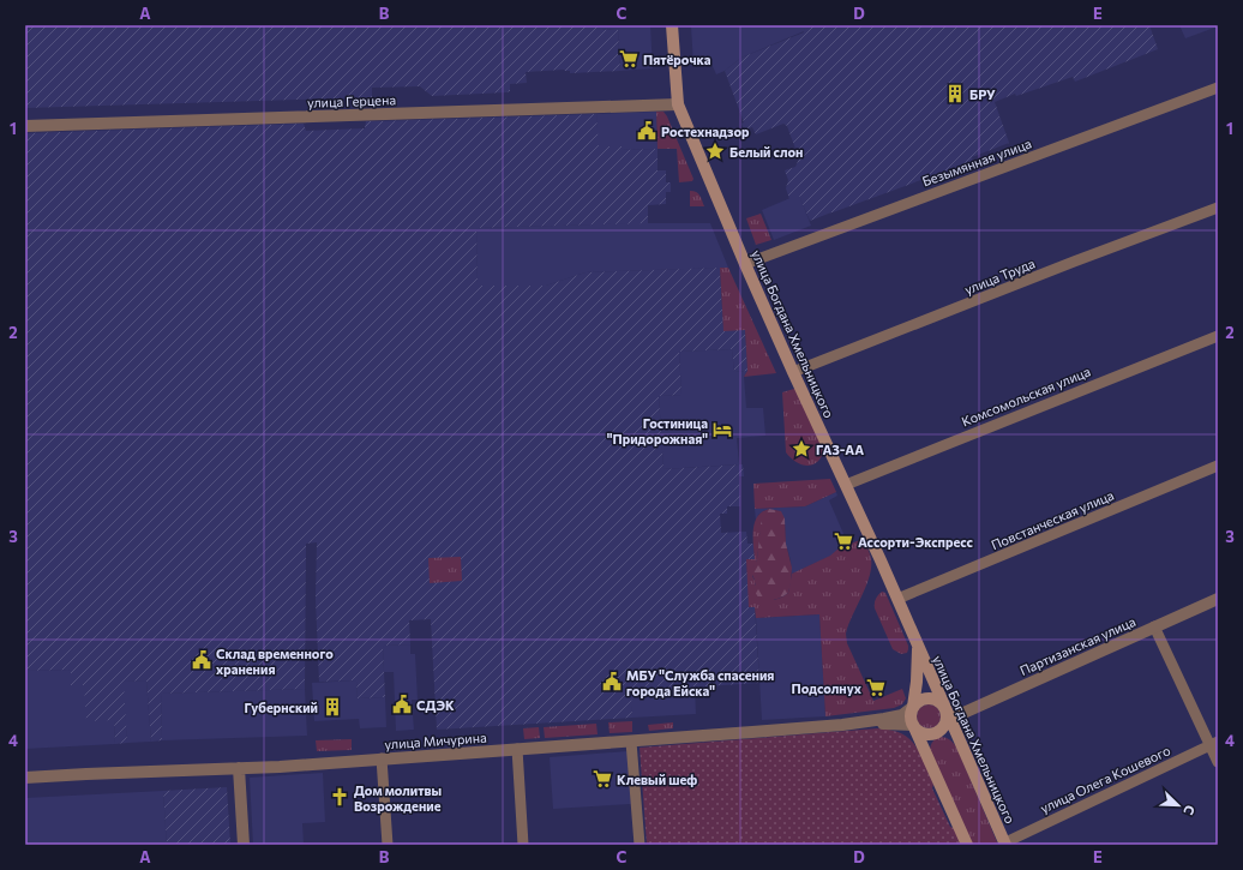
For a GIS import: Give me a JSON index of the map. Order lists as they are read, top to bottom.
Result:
{
  "streets": {
    "main road": ["улица Богдана Хмельницкого"],
    "street": [
      "улица Герцена",
      "Безымянная улица",
      "улица Труда",
      "Комсомольская улица",
      "Повстанческая улица",
      "Партизанская улица",
      "улица Мичурина",
      "улица Олега Кошевого"
    ]
  },
  "crossings": [
    ["улица Герцена", "улица Богдана Хмельницкого"],
    ["Безымянная улица", "улица Богдана Хмельницкого"],
    ["улица Труда", "улица Богдана Хмельницкого"],
    ["улица Богдана Хмельницкого", "Комсомольская улица"],
    ["улица Богдана Хмельницкого", "Повстанческая улица"],
    ["улица Богдана Хмельницкого", "Партизанская улица"],
    ["улица Богдана Хмельницкого", "улица Мичурина"],
    ["улица Богдана Хмельницкого", "улица Олега Кошевого"],
    ["Партизанская улица", "улица Мичурина"]
  ],
  "places": {
    "supermarket": [
      "Пятёрочка",
      "Ассорти-Экспресс",
      "Подсолнух",
      "Клевый шеф"
    ],
    "building": ["БРУ", "Губернский"],
    "public building": [
      "Ростехнадзор",
      "Склад временного хранения",
      "МБУ \"Служба спасения города Ейска\"",
      "СДЭК"
    ],
    "place": ["Белый слон", "ГАЗ-АА"],
    "hotel": ["Гостиница \"Придорожная\""],
    "church": ["Дом молитвы Возрождение"]
  },
  "north": "bottom right",
  "grid": {
    "columns": [
      "A",
      "B",
      "C",
      "D",
      "E"
    ],
    "rows": [
      "1",
      "2",
      "3",
      "4"
    ]
  }
}
